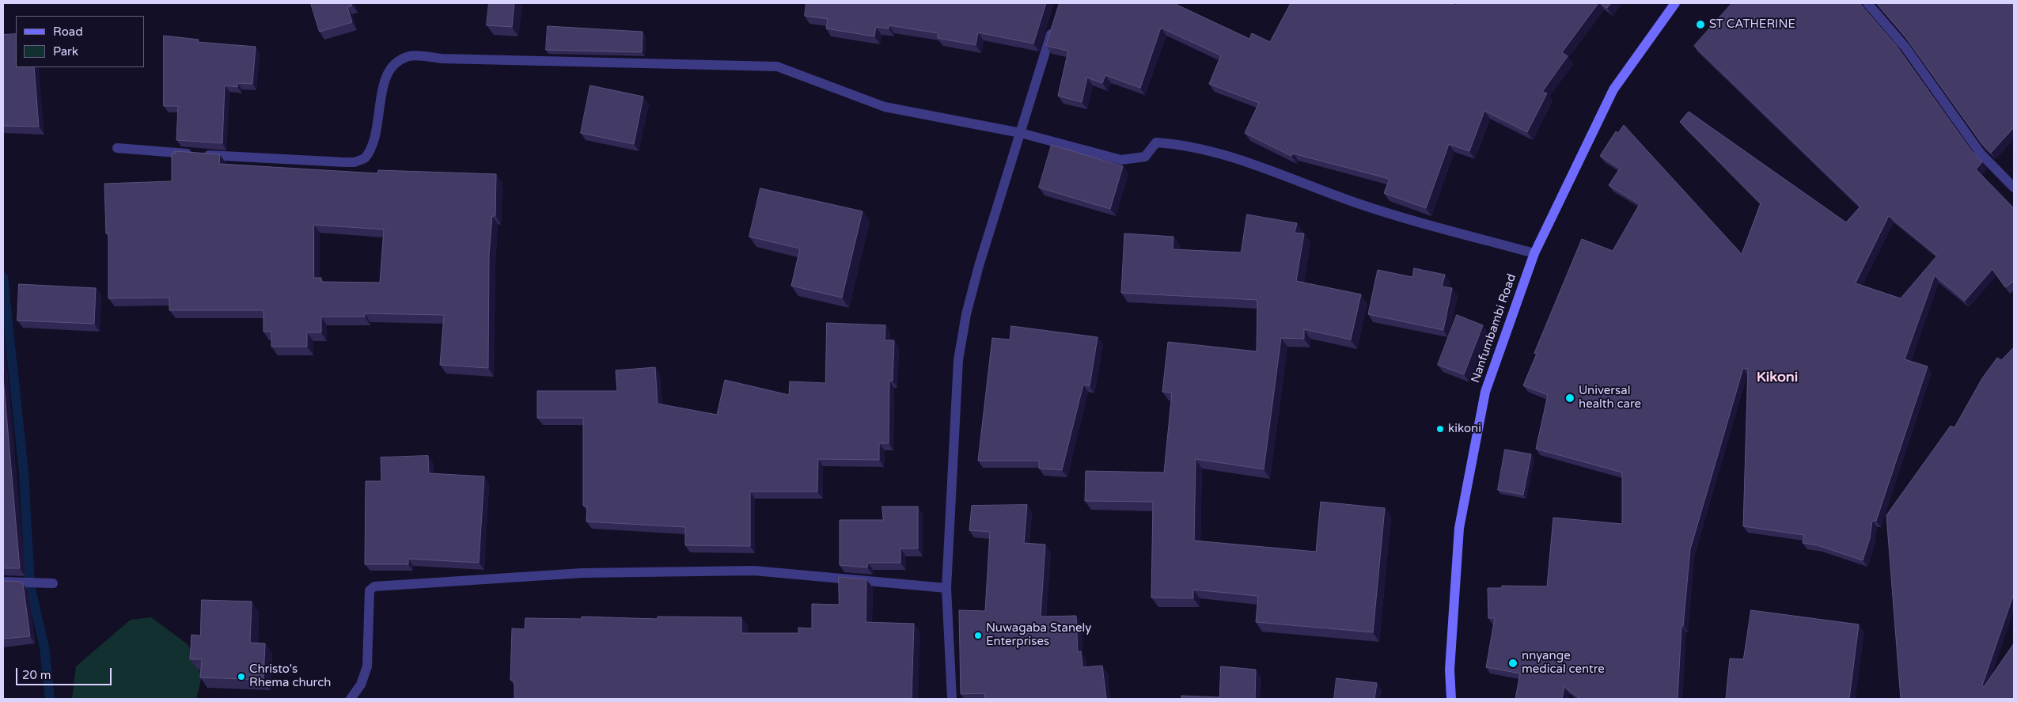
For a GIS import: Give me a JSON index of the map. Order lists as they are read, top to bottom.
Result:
{
  "streets": {
    "street": ["Nanfumbambi Road"]
  },
  "districts": ["Kikoni"],
  "places": [
    "ST CATHERINE",
    "Universal health care",
    "kikoni",
    "Nuwagaba Stanely Enterprises",
    "nnyange medical centre",
    "Christo's Rhema church"
  ],
  "legend": ["Road", "Park"],
  "scale_bar": "20 m"
}
